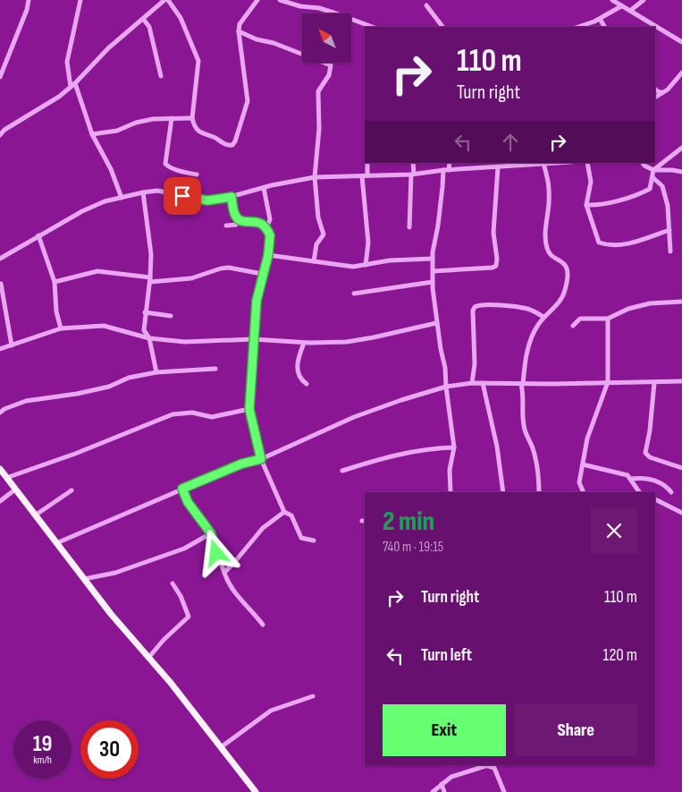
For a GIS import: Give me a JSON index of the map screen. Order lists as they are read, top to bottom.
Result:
{
  "north": "top left",
  "page": {
    "turn": ["110 m", "Turn right"],
    "heading": ["2 min", "740 m · 19:15"],
    "list": [
      {
        "name": "Turn right",
        "value": "110 m"
      },
      {
        "name": "Turn left",
        "value": "120 m"
      }
    ],
    "buttons": ["Exit", "Share"],
    "speed": "19 km/h",
    "limit": "30"
  }
}
